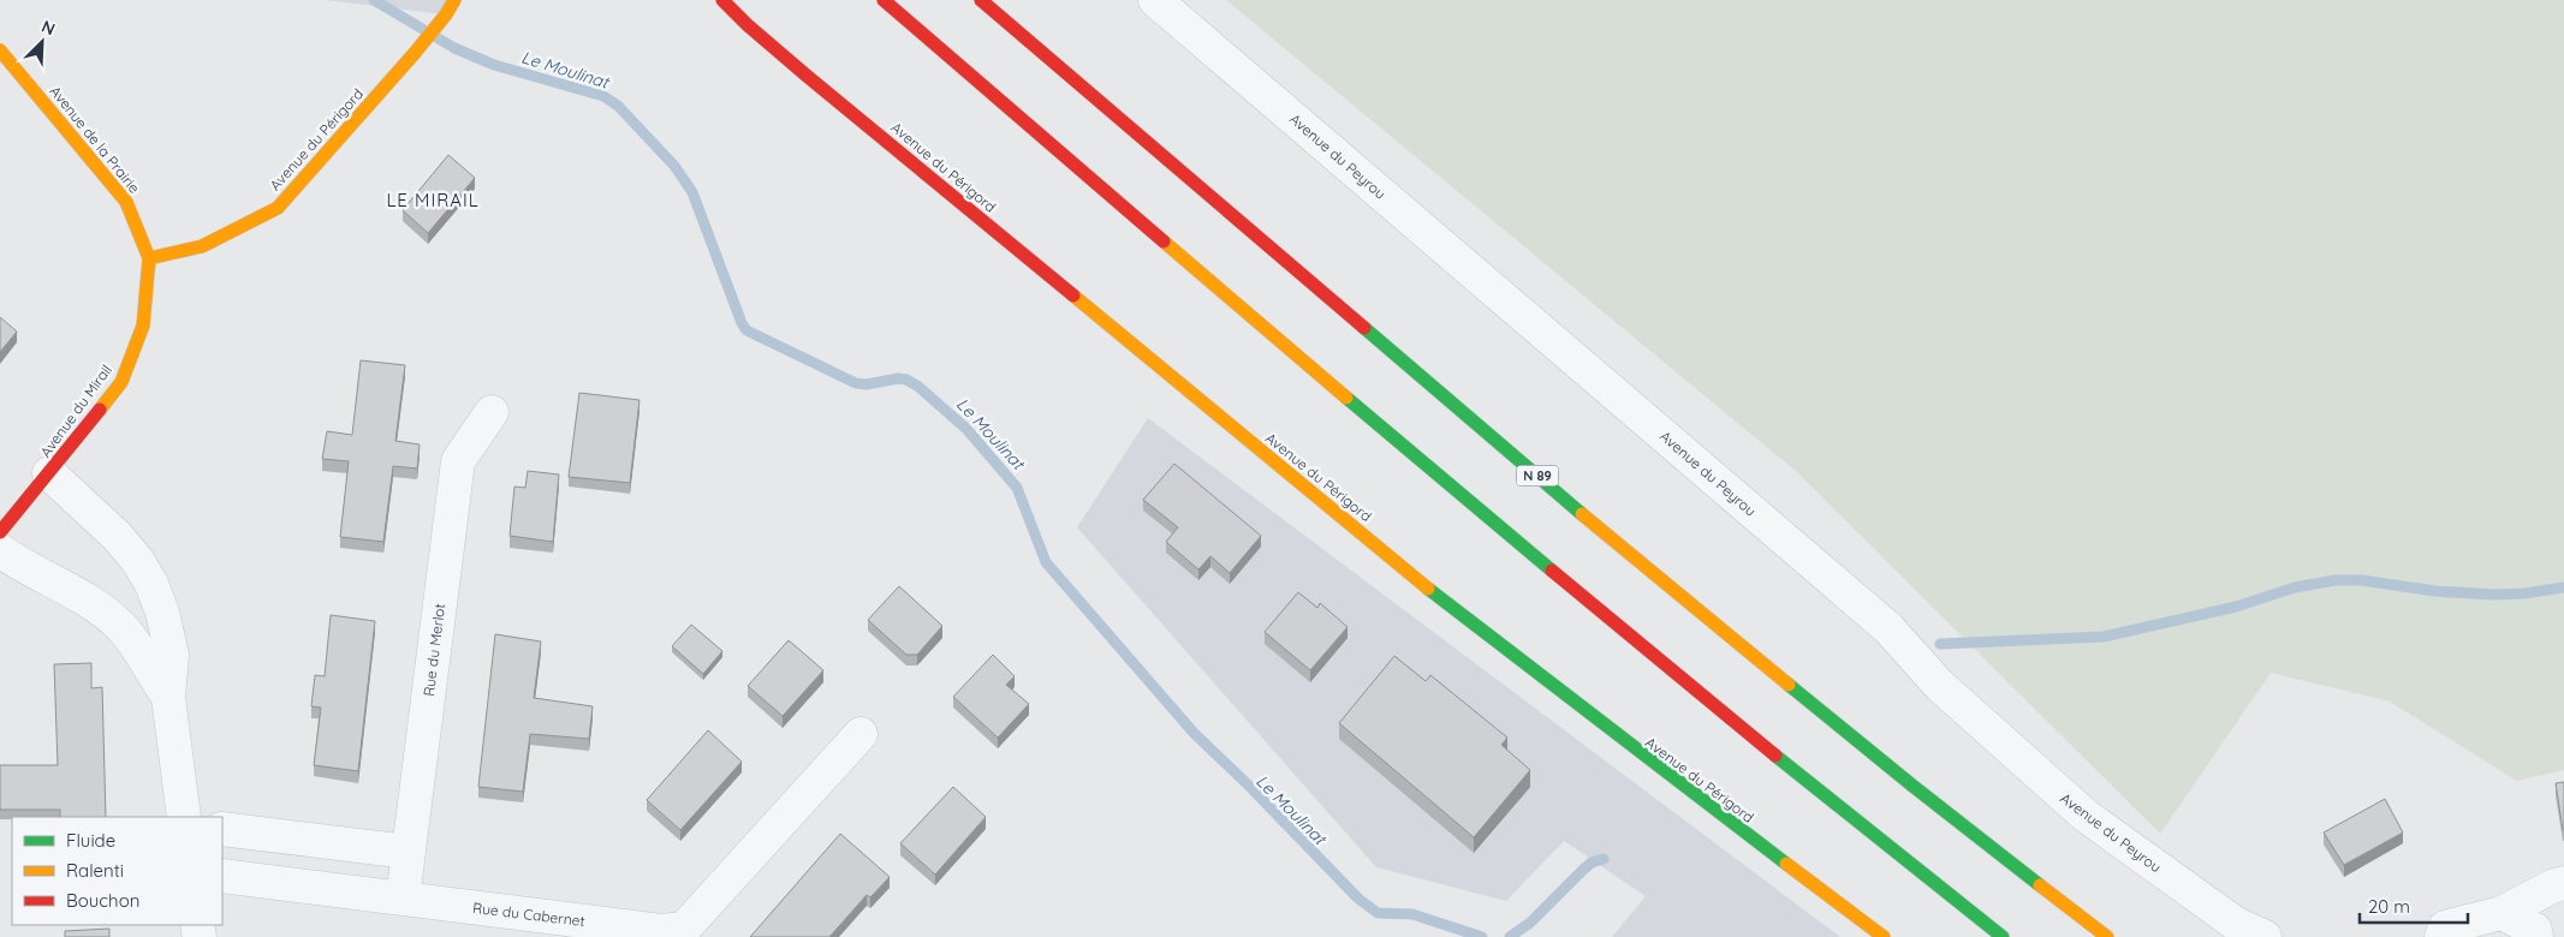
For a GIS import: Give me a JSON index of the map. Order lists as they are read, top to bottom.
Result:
{
  "streets": {
    "main road": [
      "Avenue de la Prairie",
      "Avenue du Périgord",
      "Avenue du Mirail",
      "N 89"
    ],
    "street": ["Avenue du Peyrou", "Rue du Merlot", "Rue du Cabernet"]
  },
  "crossings": [
    ["Avenue de la Prairie", "Avenue du Périgord"],
    ["Avenue de la Prairie", "Avenue du Mirail"],
    ["Avenue du Périgord", "Avenue du Mirail"],
    ["Rue du Merlot", "Rue du Cabernet"]
  ],
  "districts": ["LE MIRAIL"],
  "water": ["Le Moulinat"],
  "legend": ["Fluide", "Ralenti", "Bouchon"],
  "scale_bar": "20 m",
  "north": "top right"
}
